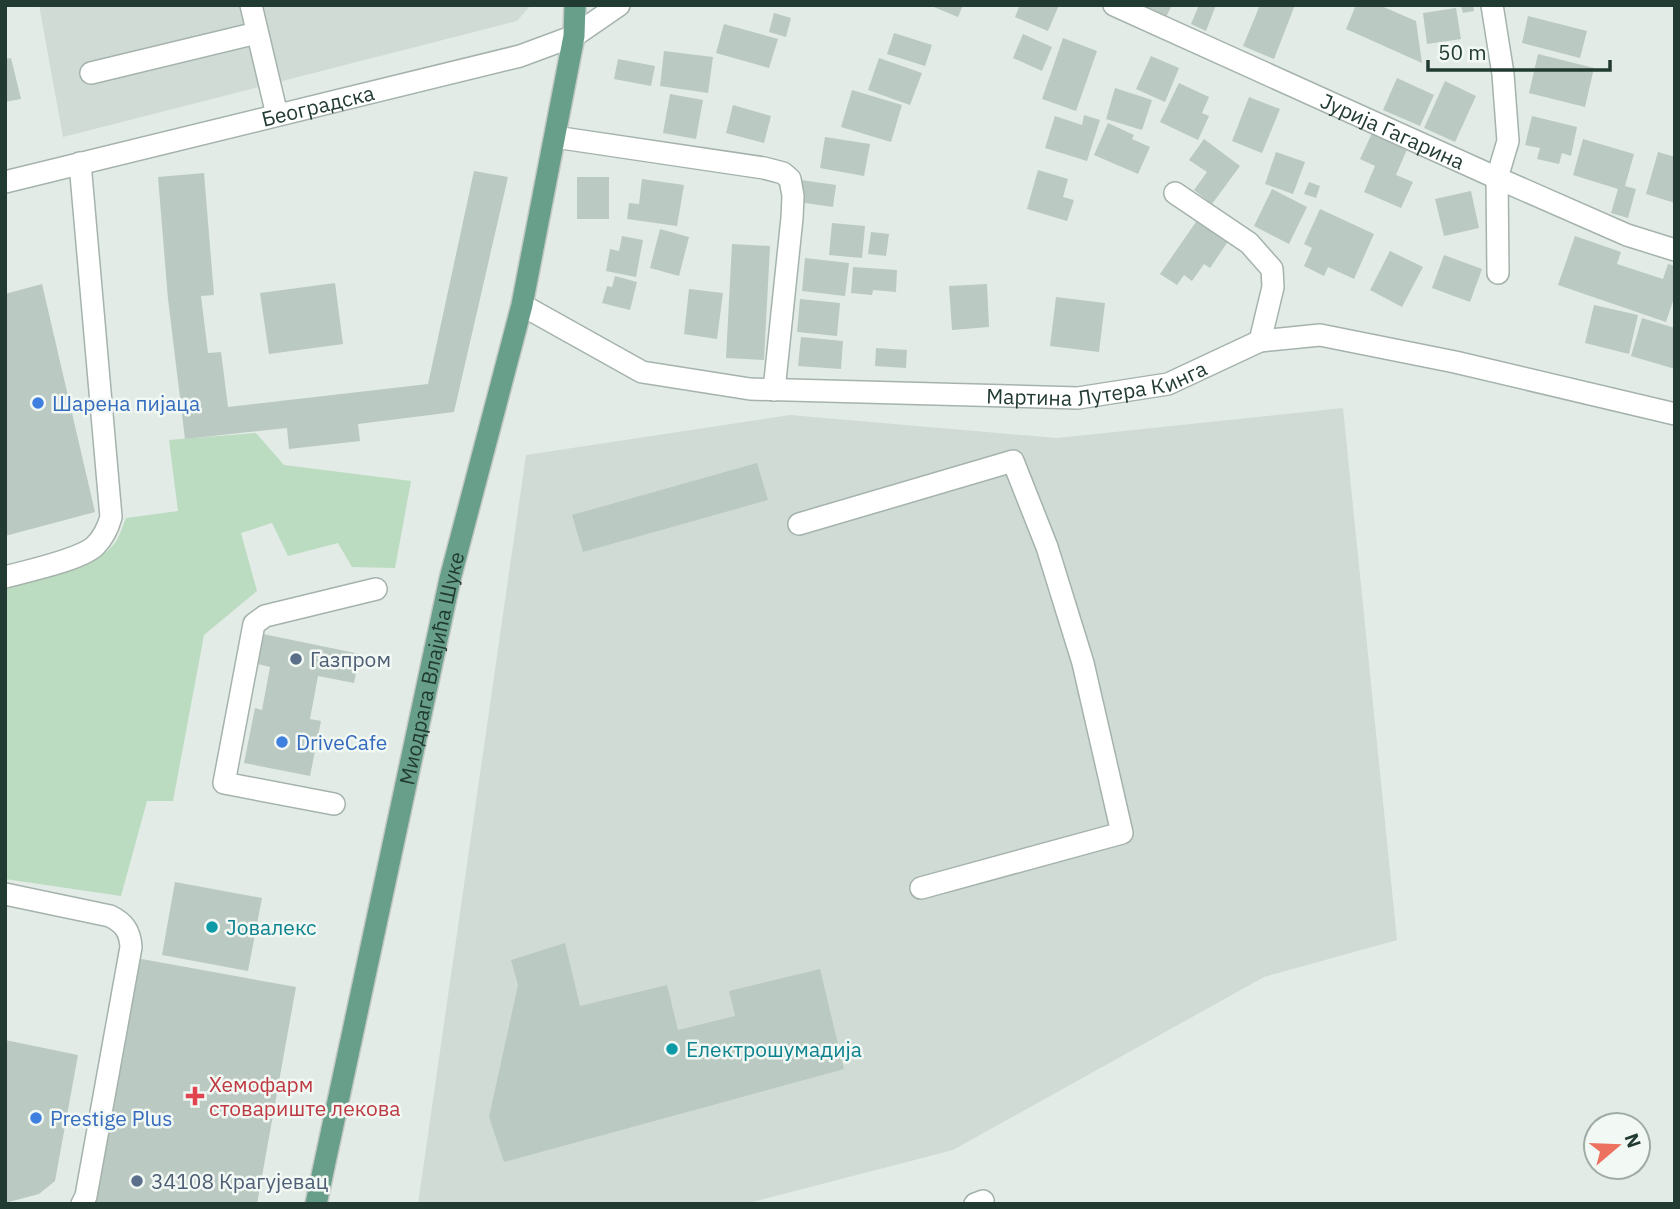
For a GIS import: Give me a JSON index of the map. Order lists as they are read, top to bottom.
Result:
{
  "streets": {
    "main road": ["Миодрага Влајића Шуке"],
    "street": ["Београдска", "Јурија Гагарина", "Мартина Лутера Кинга"]
  },
  "crossings": [
    ["Београдска", "Миодрага Влајића Шуке"],
    ["Мартина Лутера Кинга", "Миодрага Влајића Шуке"]
  ],
  "places": {
    "other": [
      "Шарена пијаца",
      "Газпром",
      "DriveCafe",
      "Јовалекс",
      "Електрошумадија",
      "Prestige Plus",
      "34108 Крагујевац"
    ],
    "health": ["Хемофарм стовариште лекова"]
  },
  "scale_bar": "50 m",
  "north": "right"
}
